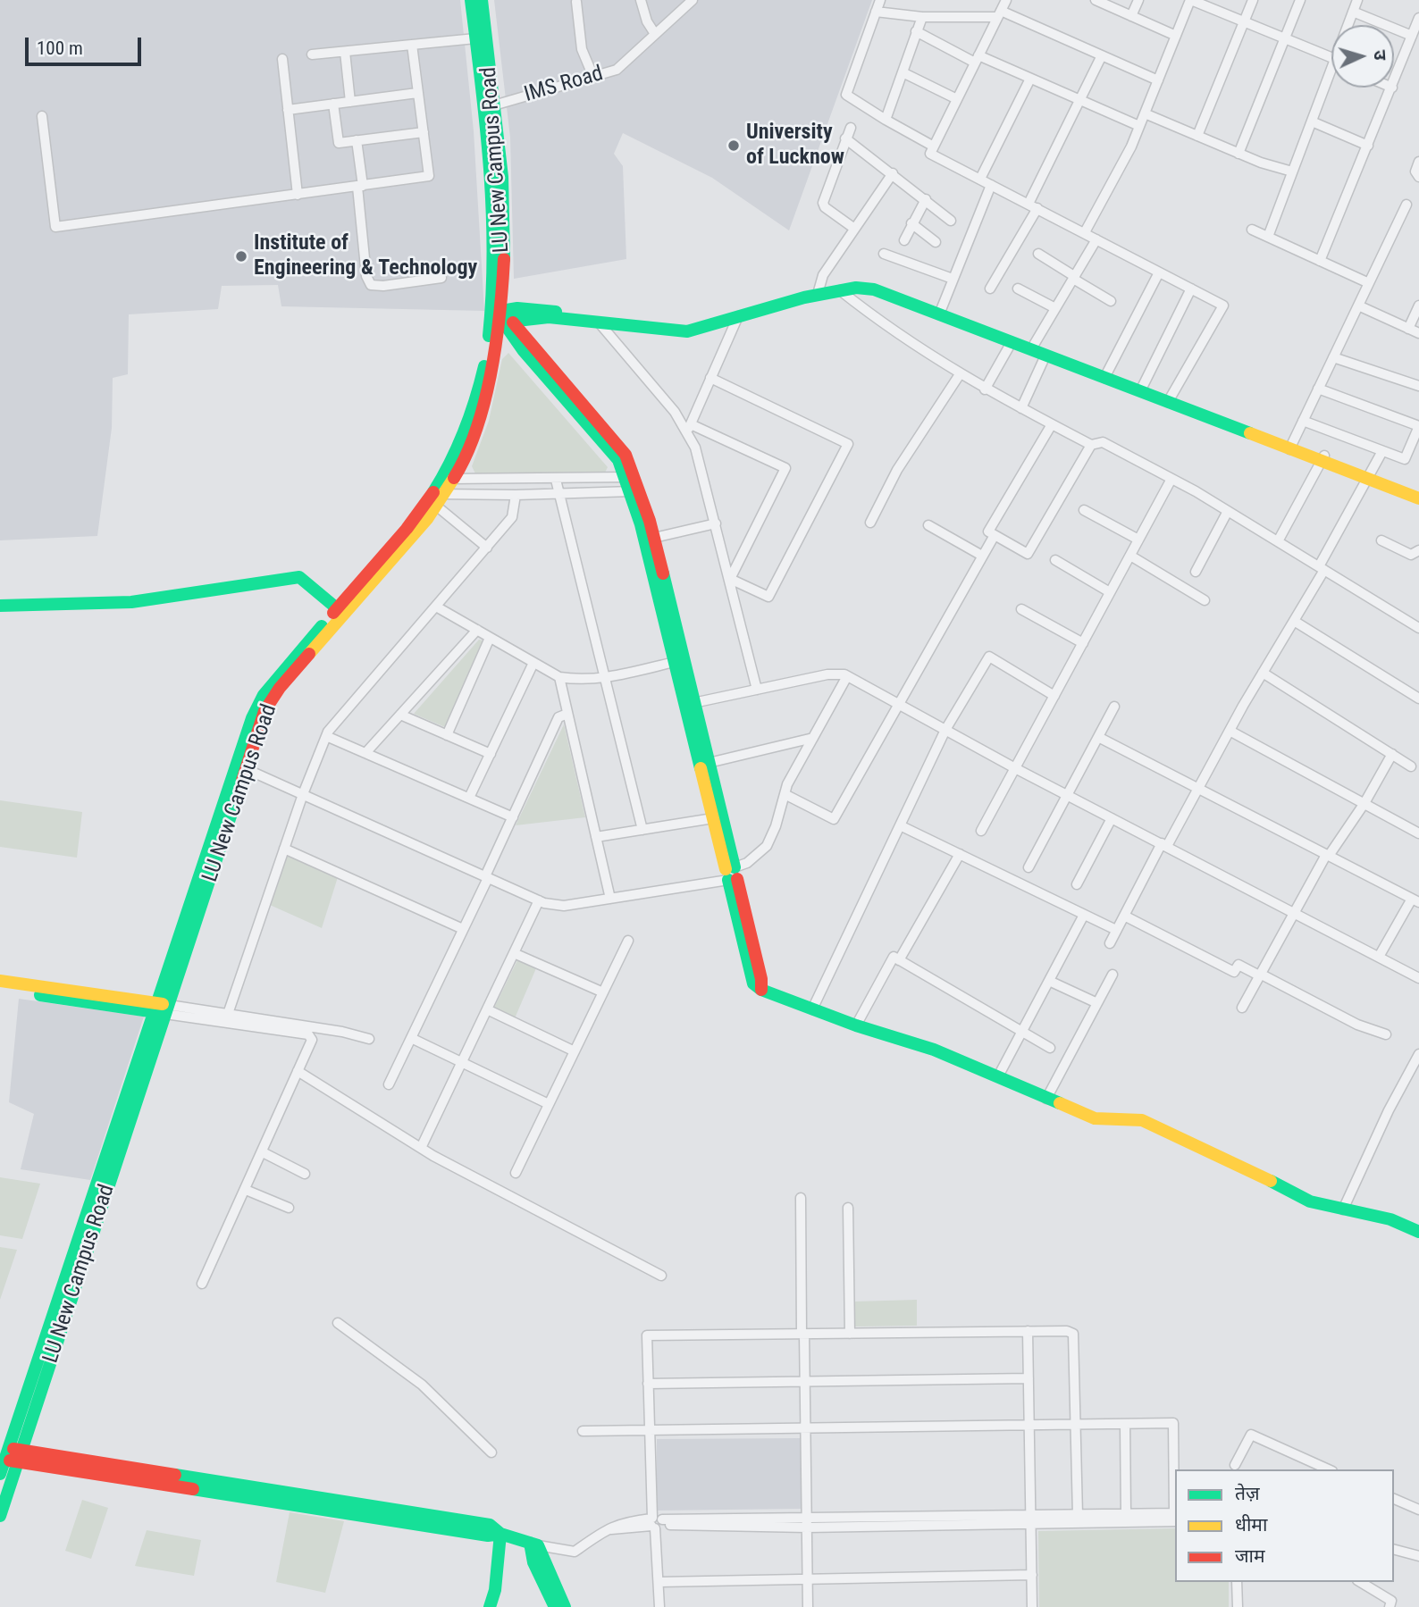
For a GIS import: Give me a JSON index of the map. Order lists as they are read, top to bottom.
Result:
{
  "streets": {
    "street": ["IMS Road", "LU New Campus Road"]
  },
  "crossings": [
    ["IMS Road", "LU New Campus Road"]
  ],
  "places": ["University of Lucknow", "Institute of Engineering & Technology"],
  "legend": ["तेज़", "धीमा", "जाम"],
  "scale_bar": "100 m",
  "north": "right"
}
